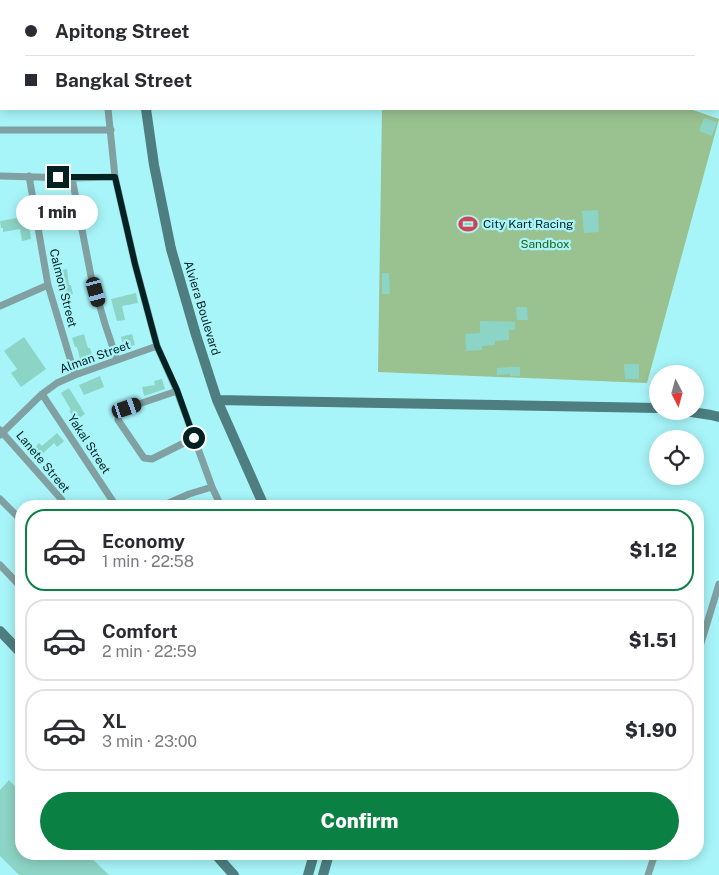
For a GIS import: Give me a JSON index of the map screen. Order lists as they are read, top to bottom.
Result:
{
  "streets": {
    "street": [
      "Calmon Street",
      "Alviera Boulevard",
      "Alman Street",
      "Yakal Street",
      "Lanete Street"
    ]
  },
  "crossings": [
    ["Calmon Street", "Alman Street"],
    ["Alman Street", "Yakal Street"],
    ["Alman Street", "Lanete Street"]
  ],
  "parks": ["Sandbox"],
  "places": {
    "sports": ["City Kart Racing"]
  },
  "north": "bottom",
  "page": {
    "banner": ["Apitong Street", "Bangkal Street"],
    "bubble": "1 min",
    "list": [
      {
        "name": "Economy",
        "note": "1 min · 22:58",
        "value": "$1.12"
      },
      {
        "name": "Comfort",
        "note": "2 min · 22:59",
        "value": "$1.51"
      },
      {
        "name": "XL",
        "note": "3 min · 23:00",
        "value": "$1.90"
      }
    ],
    "buttons": "Confirm"
  }
}
